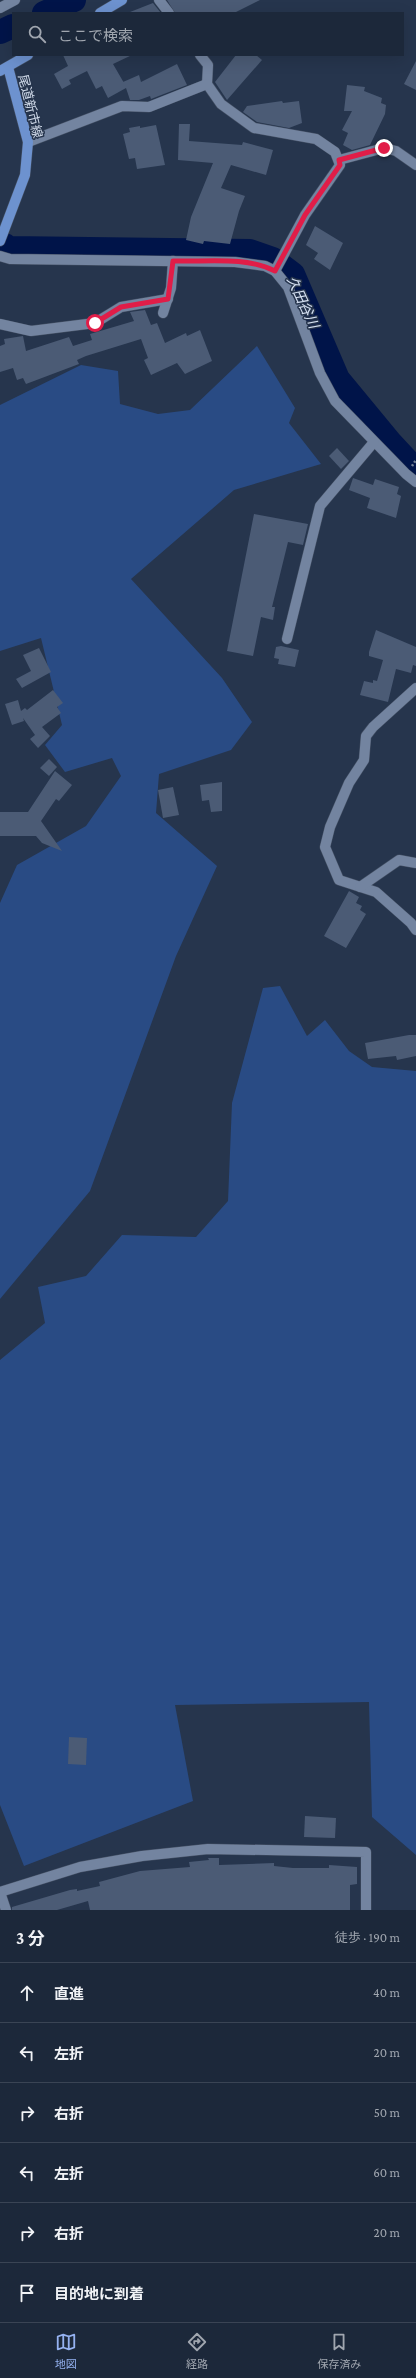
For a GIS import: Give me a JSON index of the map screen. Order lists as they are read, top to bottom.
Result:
{
  "streets": {
    "main road": ["尾道新市線"]
  },
  "water": ["久田谷川"],
  "page": {
    "search": "ここで検索",
    "heading": ["3 分", "徒歩 · 190 m"],
    "list": [
      ["直進", "40 m"],
      ["左折", "20 m"],
      ["右折", "50 m"],
      ["左折", "60 m"],
      ["右折", "20 m"],
      "目的地に到着"
    ],
    "nav": ["地図", "経路", "保存済み"]
  }
}
